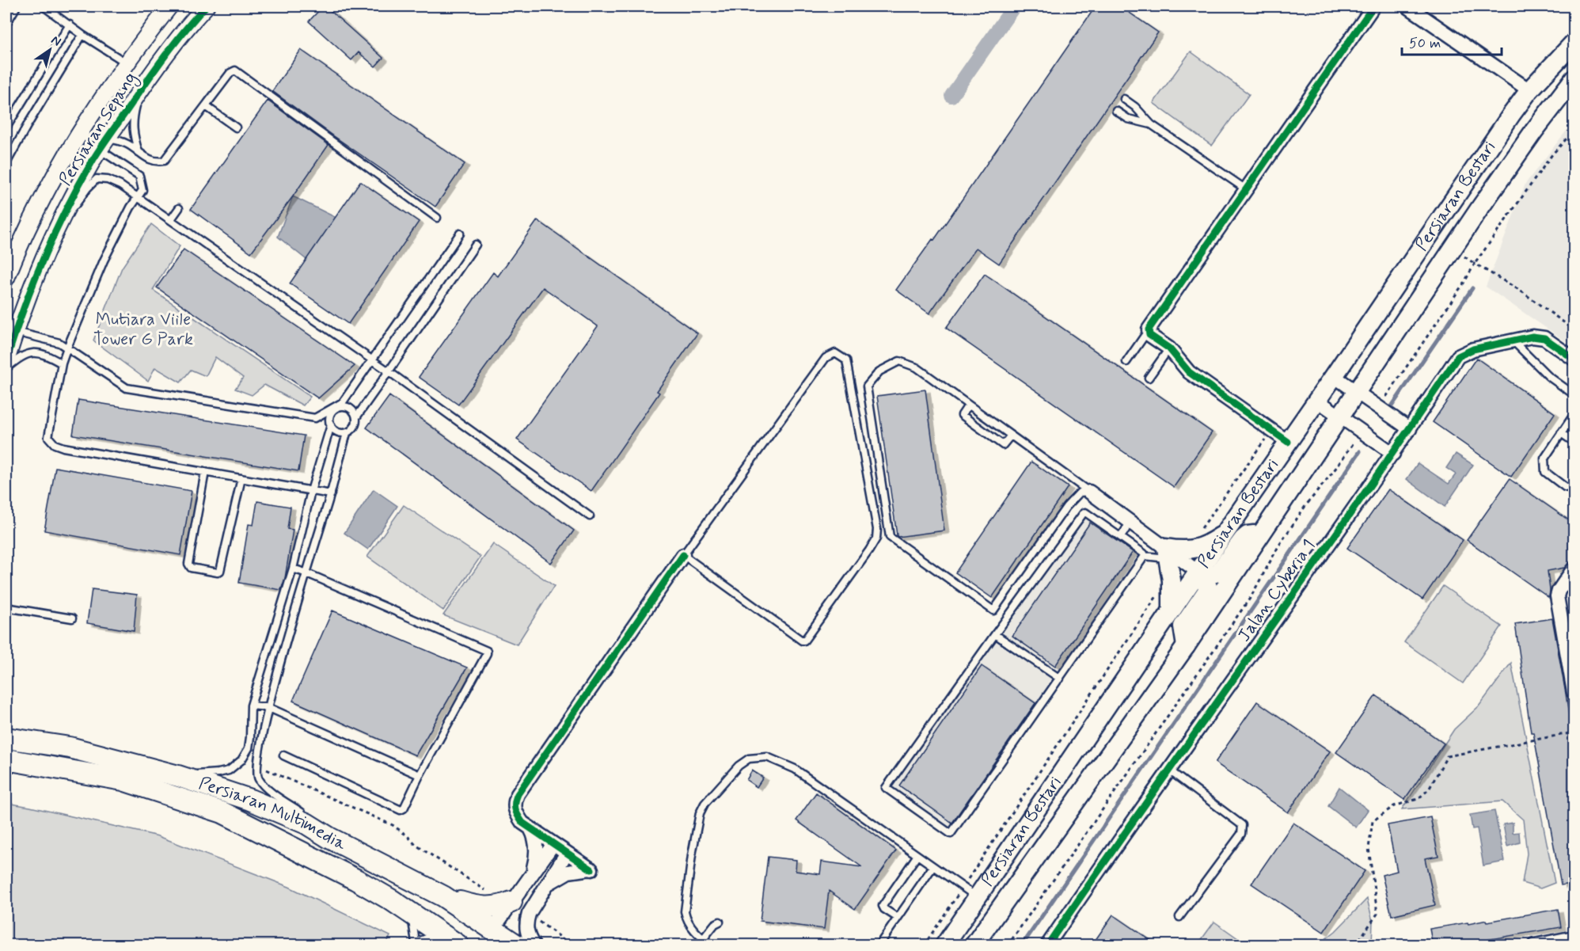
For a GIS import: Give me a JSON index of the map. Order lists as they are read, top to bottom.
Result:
{
  "streets": {
    "main road": ["Persiaran Bestari", "Persiaran Multimedia"],
    "street": ["Persiaran Sepang", "Jalan Cyberia 1"]
  },
  "parks": ["Mutiara Viile Tower G Park"],
  "scale_bar": "50 m",
  "north": "top right"
}
